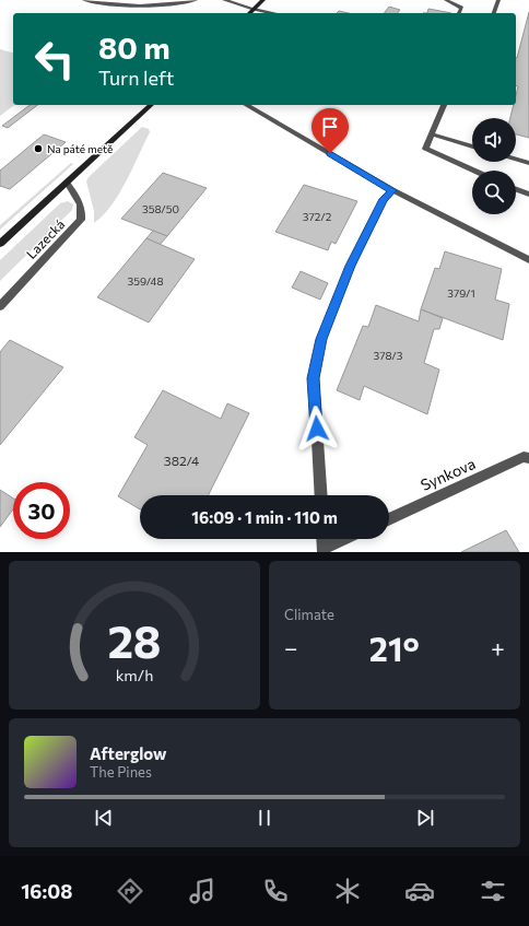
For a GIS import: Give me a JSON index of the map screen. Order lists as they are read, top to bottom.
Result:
{
  "streets": {
    "main road": ["Lazecká"],
    "street": ["Synkova"]
  },
  "places": ["Na páté metě"],
  "house_numbers": [
    "358/50",
    "372/2",
    "359/48",
    "379/1",
    "378/3",
    "382/4"
  ],
  "page": {
    "turn": ["80 m", "Turn left"],
    "limit": "30",
    "trip": "16:09 · 1 min · 110 m",
    "tile": "Climate",
    "heat": ["−", "21°", "+"],
    "song": ["Afterglow", "The Pines"],
    "tabs": "16:08",
    "gauge": ["28", "km/h"]
  }
}
